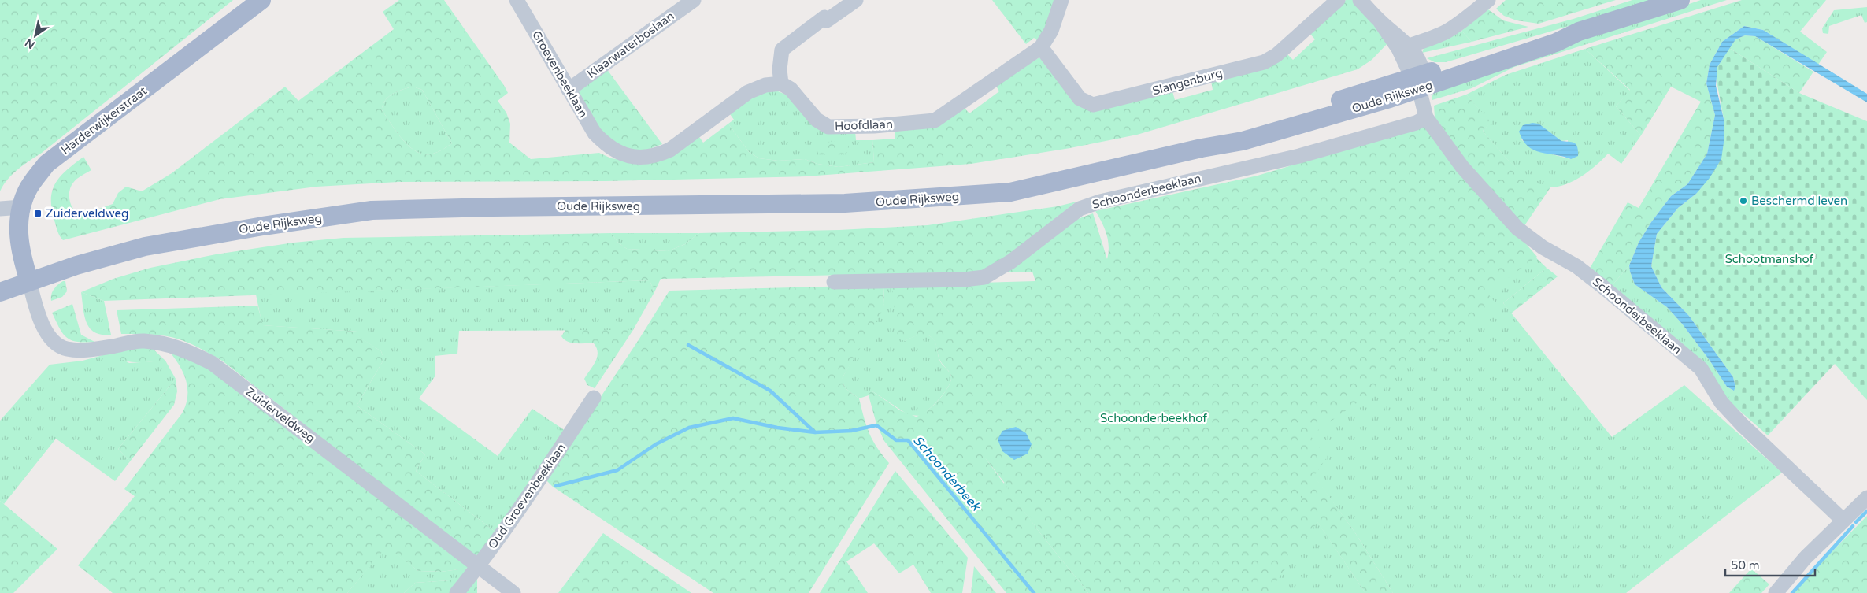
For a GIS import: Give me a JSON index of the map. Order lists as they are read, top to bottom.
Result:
{
  "streets": {
    "main road": ["Oude Rijksweg", "Harderwijkerstraat"],
    "street": [
      "Klaarwaterboslaan",
      "Groevenbeeklaan",
      "Slangenburg",
      "Hoofdlaan",
      "Schoonderbeeklaan",
      "Zuiderveldweg",
      "Oud Groevenbeeklaan"
    ]
  },
  "crossings": [
    ["Klaarwaterboslaan", "Groevenbeeklaan"],
    ["Groevenbeeklaan", "Hoofdlaan"],
    ["Slangenburg", "Hoofdlaan"],
    ["Oude Rijksweg", "Harderwijkerstraat"],
    ["Oude Rijksweg", "Schoonderbeeklaan"],
    ["Oude Rijksweg", "Zuiderveldweg"],
    ["Harderwijkerstraat", "Zuiderveldweg"],
    ["Zuiderveldweg", "Oud Groevenbeeklaan"]
  ],
  "water": ["Schoonderbeek"],
  "parks": ["Schootmanshof", "Schoonderbeekhof"],
  "places": {
    "other": ["Beschermd leven"],
    "transit": ["Zuiderveldweg"]
  },
  "scale_bar": "50 m",
  "north": "bottom left"
}
